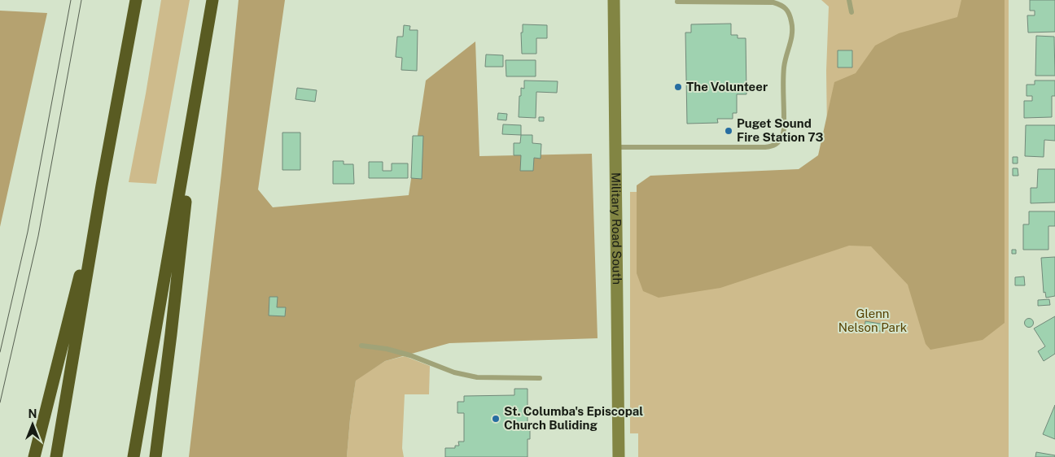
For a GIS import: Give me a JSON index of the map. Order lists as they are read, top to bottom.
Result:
{
  "streets": {
    "main road": ["Military Road South"]
  },
  "parks": ["Glenn Nelson Park"],
  "places": ["The Volunteer", "Puget Sound Fire Station 73", "St. Columba's Episcopal Church Buliding"],
  "north": "top"
}
